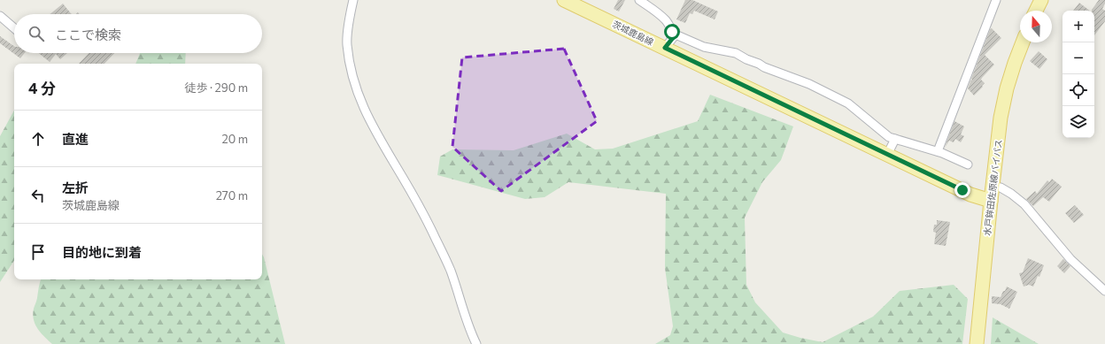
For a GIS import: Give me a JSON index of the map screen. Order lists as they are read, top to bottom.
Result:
{
  "streets": {
    "main road": ["茨城鹿島線", "水戸鉾田佐原線バイパス"]
  },
  "crossings": [
    ["茨城鹿島線", "水戸鉾田佐原線バイパス"]
  ],
  "north": "top",
  "page": {
    "map_buttons": ["+", "−"],
    "search": "ここで検索",
    "heading": ["4 分", "徒歩 · 290 m"],
    "list": [
      ["直進", "20 m"],
      ["左折", "茨城鹿島線", "270 m"],
      "目的地に到着"
    ]
  }
}
